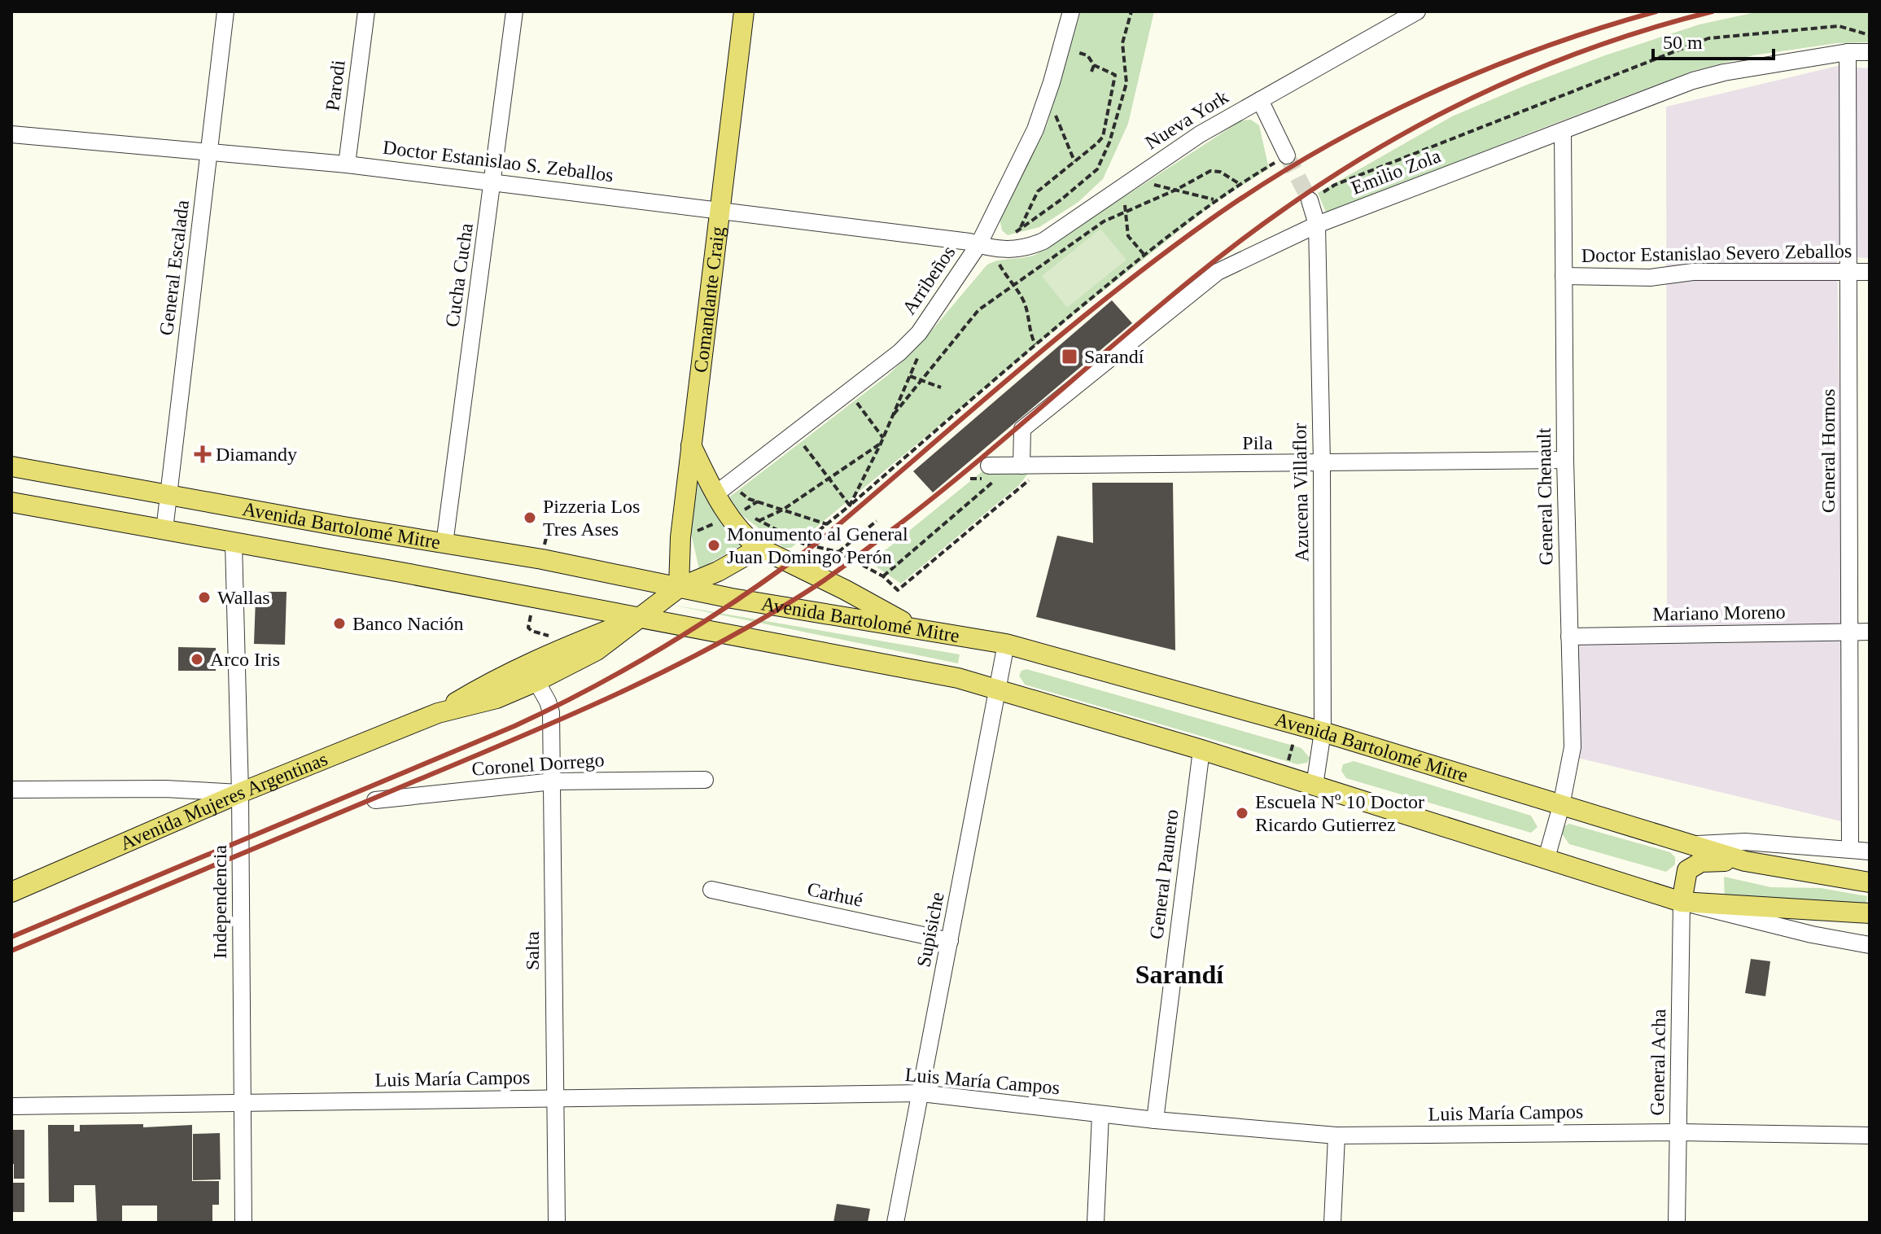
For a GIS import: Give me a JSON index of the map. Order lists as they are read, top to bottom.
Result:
{
  "streets": {
    "main road": ["Comandante Craig", "Avenida Bartolomé Mitre", "Avenida Mujeres Argentinas"],
    "street": [
      "Parodi",
      "Nueva York",
      "Doctor Estanislao S. Zeballos",
      "Emilio Zola",
      "Doctor Estanislao Severo Zeballos",
      "General Escalada",
      "Cucha Cucha",
      "Arribeños",
      "Pila",
      "General Hornos",
      "Azucena Villaflor",
      "General Chenault",
      "Mariano Moreno",
      "Coronel Dorrego",
      "General Paunero",
      "Carhué",
      "Independencia",
      "Supisiche",
      "Salta",
      "General Acha",
      "Luis María Campos"
    ]
  },
  "crossings": [
    ["Parodi", "Doctor Estanislao S. Zeballos"],
    ["Nueva York", "Doctor Estanislao S. Zeballos"],
    ["Nueva York", "Arribeños"],
    ["Doctor Estanislao S. Zeballos", "General Escalada"],
    ["Doctor Estanislao S. Zeballos", "Cucha Cucha"],
    ["Doctor Estanislao S. Zeballos", "Arribeños"],
    ["Doctor Estanislao S. Zeballos", "Comandante Craig"],
    ["Emilio Zola", "Pila"],
    ["Emilio Zola", "General Hornos"],
    ["Emilio Zola", "Azucena Villaflor"],
    ["Emilio Zola", "General Chenault"],
    ["Doctor Estanislao Severo Zeballos", "General Hornos"],
    ["Doctor Estanislao Severo Zeballos", "General Chenault"],
    ["General Escalada", "Avenida Bartolomé Mitre"],
    ["Cucha Cucha", "Avenida Bartolomé Mitre"],
    ["Comandante Craig", "Avenida Bartolomé Mitre"],
    ["Comandante Craig", "Avenida Mujeres Argentinas"],
    ["Pila", "Azucena Villaflor"],
    ["Pila", "General Chenault"],
    ["General Hornos", "Avenida Bartolomé Mitre"],
    ["General Hornos", "Mariano Moreno"],
    ["Azucena Villaflor", "Avenida Bartolomé Mitre"],
    ["General Chenault", "Avenida Bartolomé Mitre"],
    ["General Chenault", "Mariano Moreno"],
    ["Avenida Bartolomé Mitre", "Avenida Mujeres Argentinas"],
    ["Avenida Bartolomé Mitre", "General Paunero"],
    ["Avenida Bartolomé Mitre", "Independencia"],
    ["Avenida Bartolomé Mitre", "Supisiche"],
    ["Avenida Bartolomé Mitre", "General Acha"],
    ["Coronel Dorrego", "Salta"],
    ["Avenida Mujeres Argentinas", "Independencia"],
    ["Avenida Mujeres Argentinas", "Salta"],
    ["General Paunero", "Luis María Campos"],
    ["Carhué", "Supisiche"],
    ["Independencia", "Luis María Campos"],
    ["Supisiche", "Luis María Campos"],
    ["Salta", "Luis María Campos"],
    ["General Acha", "Luis María Campos"]
  ],
  "districts": ["Sarandí"],
  "places": {
    "transit": ["Sarandí"],
    "health": ["Diamandy"],
    "other": [
      "Pizzeria Los Tres Ases",
      "Monumento al General Juan Domingo Perón",
      "Wallas",
      "Banco Nación",
      "Arco Iris",
      "Escuela Nº 10 Doctor Ricardo Gutierrez"
    ]
  },
  "scale_bar": "50 m"
}
